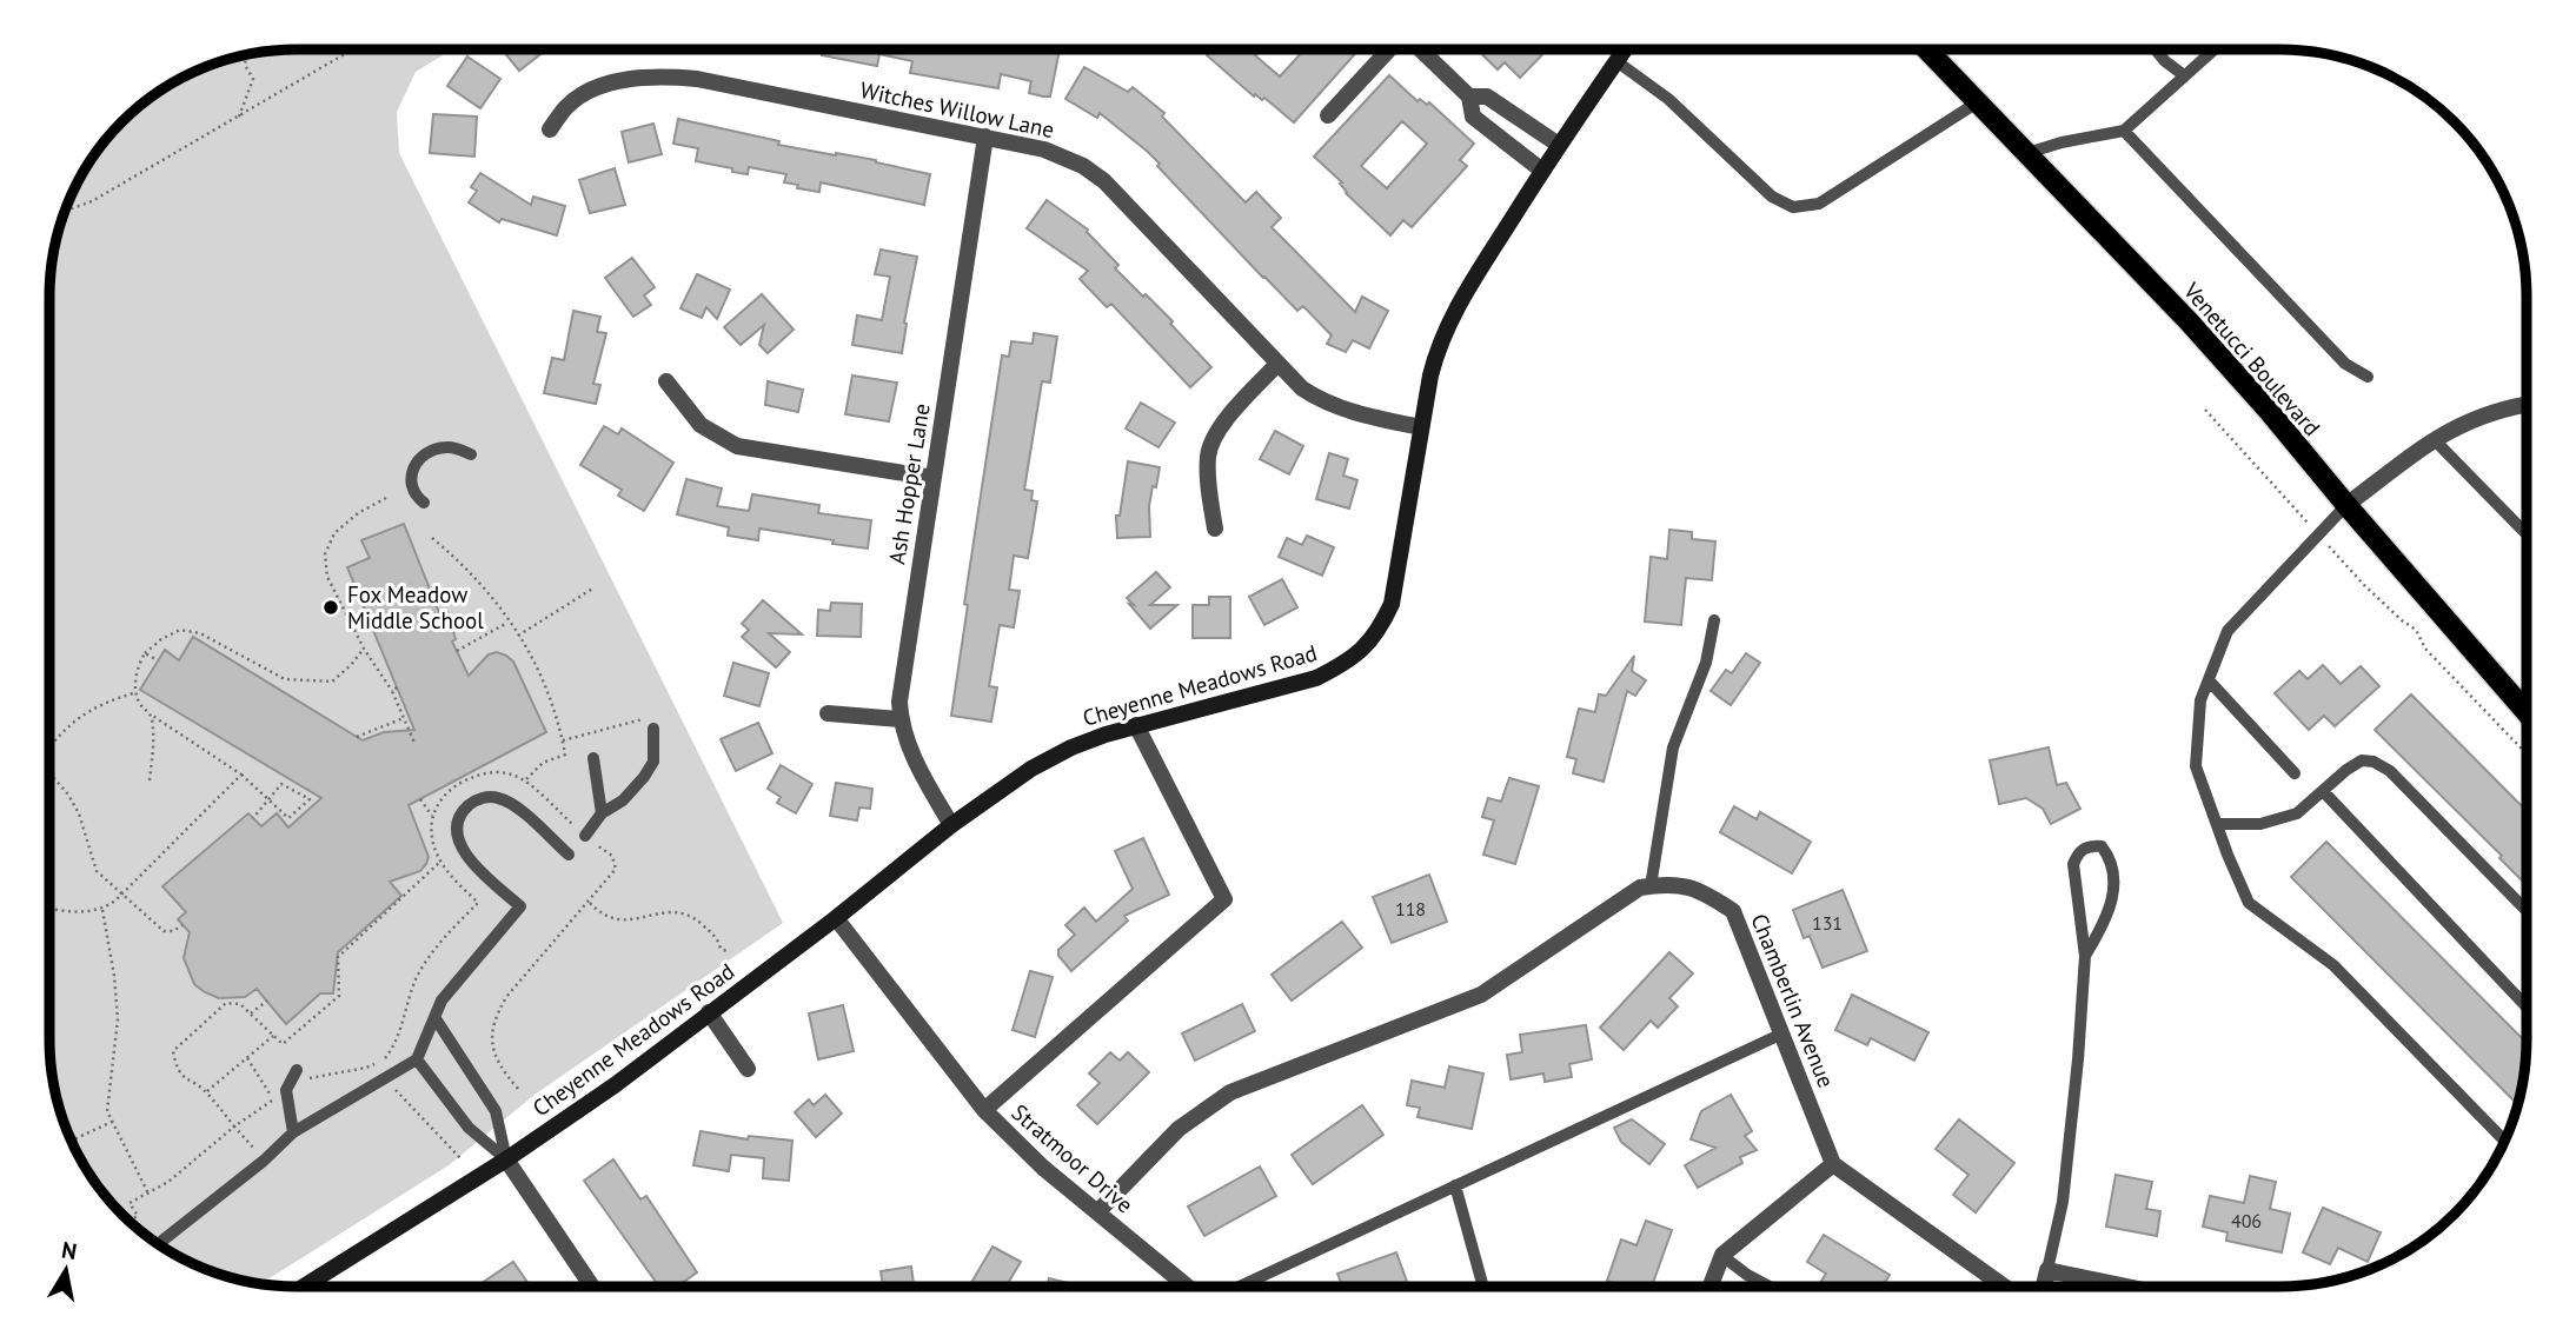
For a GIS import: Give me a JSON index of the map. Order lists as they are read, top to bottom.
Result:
{
  "streets": {
    "main road": ["Venetucci Boulevard", "Cheyenne Meadows Road"],
    "street": [
      "Witches Willow Lane",
      "Ash Hopper Lane",
      "Chamberlin Avenue",
      "Stratmoor Drive"
    ]
  },
  "crossings": [
    ["Witches Willow Lane", "Ash Hopper Lane"],
    ["Witches Willow Lane", "Cheyenne Meadows Road"],
    ["Ash Hopper Lane", "Cheyenne Meadows Road"],
    ["Cheyenne Meadows Road", "Stratmoor Drive"]
  ],
  "places": ["Fox Meadow Middle School"],
  "house_numbers": ["118", "131", "406"],
  "north": "top"
}
